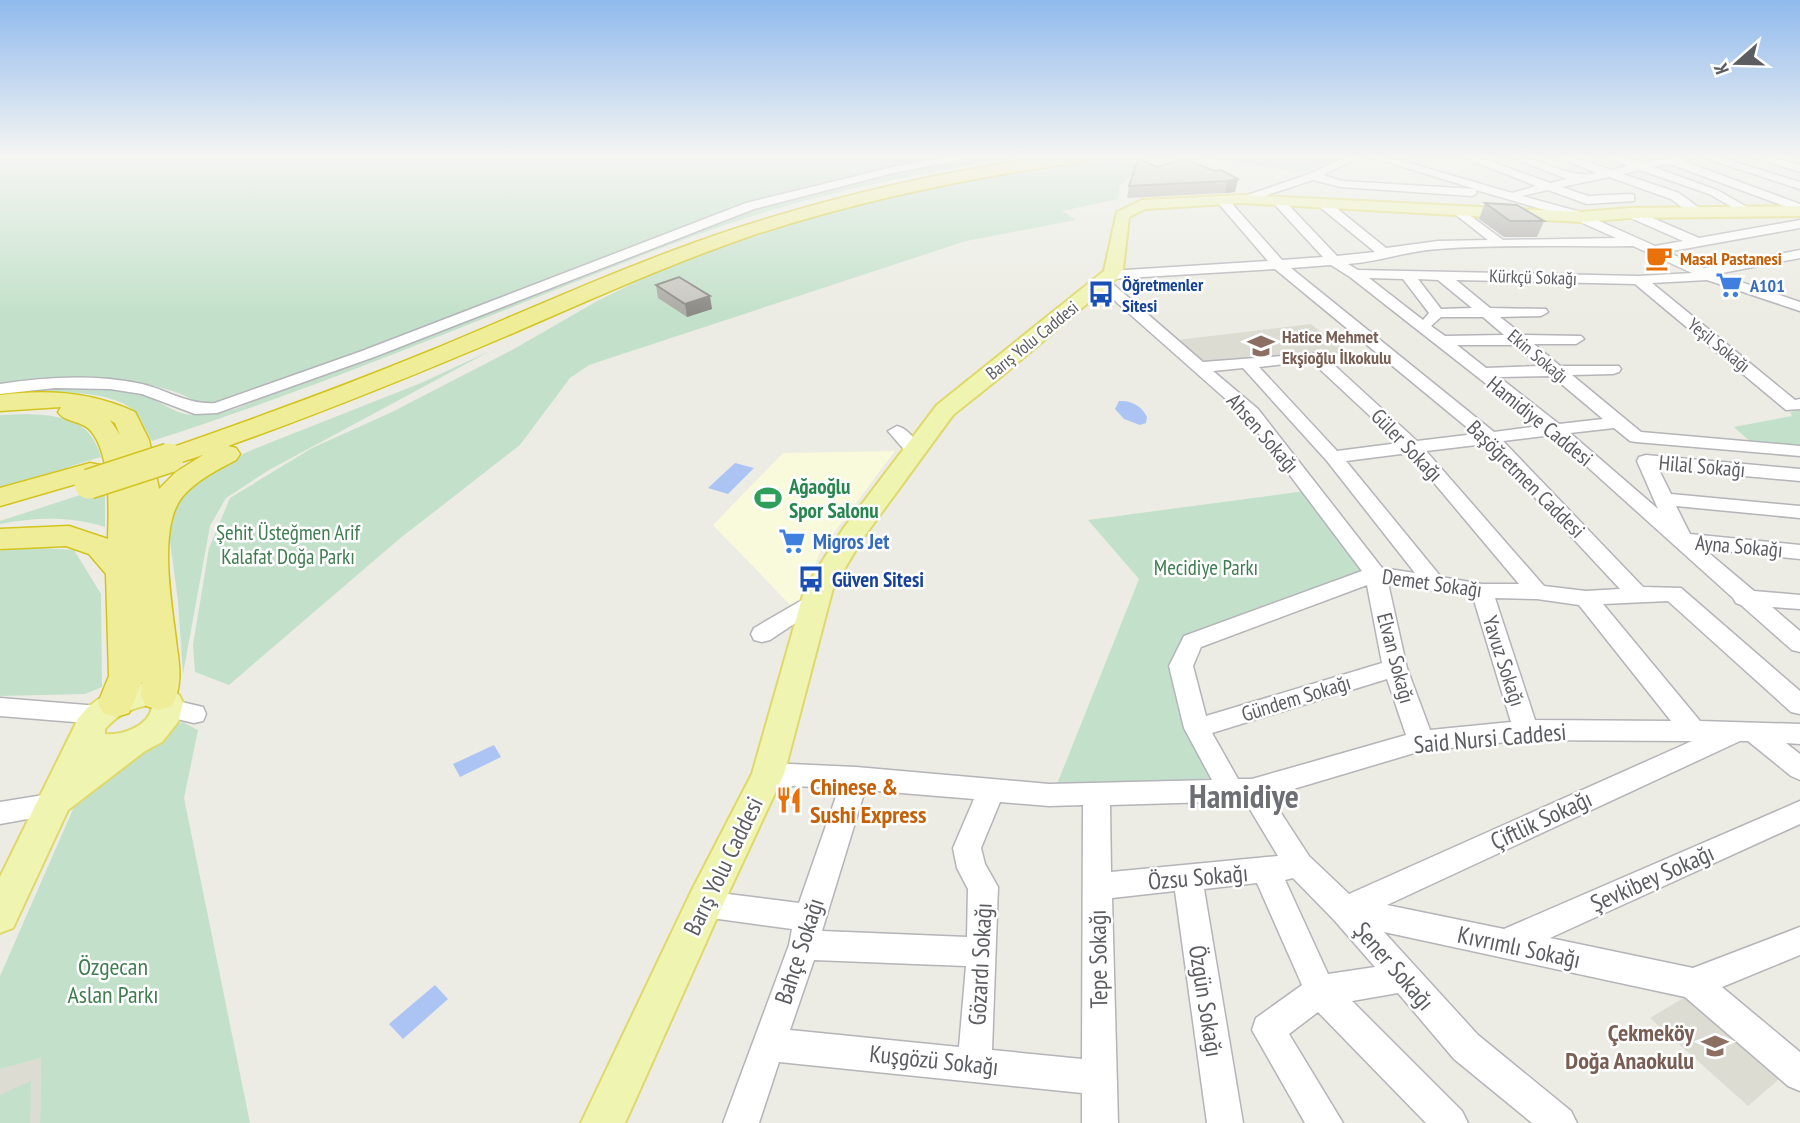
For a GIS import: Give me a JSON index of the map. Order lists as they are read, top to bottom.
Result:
{
  "streets": {
    "main road": ["Barış Yolu Caddesi"],
    "street": [
      "Kürkçü Sokağı",
      "Yeşil Sokağı",
      "Ekin Sokağı",
      "Hamidiye Caddesi",
      "Ahsen Sokağı",
      "Güler Sokağı",
      "Hilal Sokağı",
      "Başöğretmen Caddesi",
      "Ayna Sokağı",
      "Demet Sokağı",
      "Elvan Sokağı",
      "Yavuz Sokağı",
      "Gündem Sokağı",
      "Said Nursi Caddesi",
      "Çiftlik Sokağı",
      "Özsu Sokağı",
      "Şevkibey Sokağı",
      "Kıvrımlı Sokağı",
      "Bahçe Sokağı",
      "Tepe Sokağı",
      "Gözardı Sokağı",
      "Şener Sokağı",
      "Özgün Sokağı",
      "Kuşgözü Sokağı"
    ]
  },
  "crossings": [
    ["Kürkçü Sokağı", "Yeşil Sokağı"],
    ["Kürkçü Sokağı", "Ekin Sokağı"],
    ["Kürkçü Sokağı", "Hamidiye Caddesi"],
    ["Barış Yolu Caddesi", "Ahsen Sokağı"],
    ["Barış Yolu Caddesi", "Said Nursi Caddesi"],
    ["Hamidiye Caddesi", "Ayna Sokağı"],
    ["Ahsen Sokağı", "Güler Sokağı"],
    ["Ahsen Sokağı", "Demet Sokağı"],
    ["Ahsen Sokağı", "Elvan Sokağı"],
    ["Güler Sokağı", "Demet Sokağı"],
    ["Hilal Sokağı", "Ayna Sokağı"],
    ["Başöğretmen Caddesi", "Demet Sokağı"],
    ["Demet Sokağı", "Elvan Sokağı"],
    ["Demet Sokağı", "Yavuz Sokağı"],
    ["Demet Sokağı", "Gündem Sokağı"],
    ["Demet Sokağı", "Said Nursi Caddesi"],
    ["Demet Sokağı", "Şener Sokağı"],
    ["Elvan Sokağı", "Gündem Sokağı"],
    ["Elvan Sokağı", "Said Nursi Caddesi"],
    ["Yavuz Sokağı", "Said Nursi Caddesi"],
    ["Said Nursi Caddesi", "Çiftlik Sokağı"],
    ["Said Nursi Caddesi", "Bahçe Sokağı"],
    ["Said Nursi Caddesi", "Tepe Sokağı"],
    ["Said Nursi Caddesi", "Gözardı Sokağı"],
    ["Said Nursi Caddesi", "Şener Sokağı"],
    ["Çiftlik Sokağı", "Kıvrımlı Sokağı"],
    ["Çiftlik Sokağı", "Şener Sokağı"],
    ["Özsu Sokağı", "Tepe Sokağı"],
    ["Özsu Sokağı", "Şener Sokağı"],
    ["Özsu Sokağı", "Özgün Sokağı"],
    ["Şevkibey Sokağı", "Kıvrımlı Sokağı"],
    ["Kıvrımlı Sokağı", "Şener Sokağı"],
    ["Bahçe Sokağı", "Kuşgözü Sokağı"],
    ["Tepe Sokağı", "Kuşgözü Sokağı"],
    ["Gözardı Sokağı", "Kuşgözü Sokağı"]
  ],
  "districts": ["Hamidiye"],
  "parks": ["Şehit Üsteğmen Arif Kalafat Doğa Parkı", "Mecidiye Parkı", "Özgecan Aslan Parkı"],
  "places": {
    "cafe": ["Masal Pastanesi"],
    "supermarket": ["A101", "Migros Jet"],
    "bus stop": ["Öğretmenler Sitesi", "Güven Sitesi"],
    "school or university": ["Hatice Mehmet Ekşioğlu İlkokulu", "Çekmeköy Doğa Anaokulu"],
    "sports": ["Ağaoğlu Spor Salonu"],
    "restaurant": ["Chinese & Sushi Express"]
  },
  "north": "left"
}
